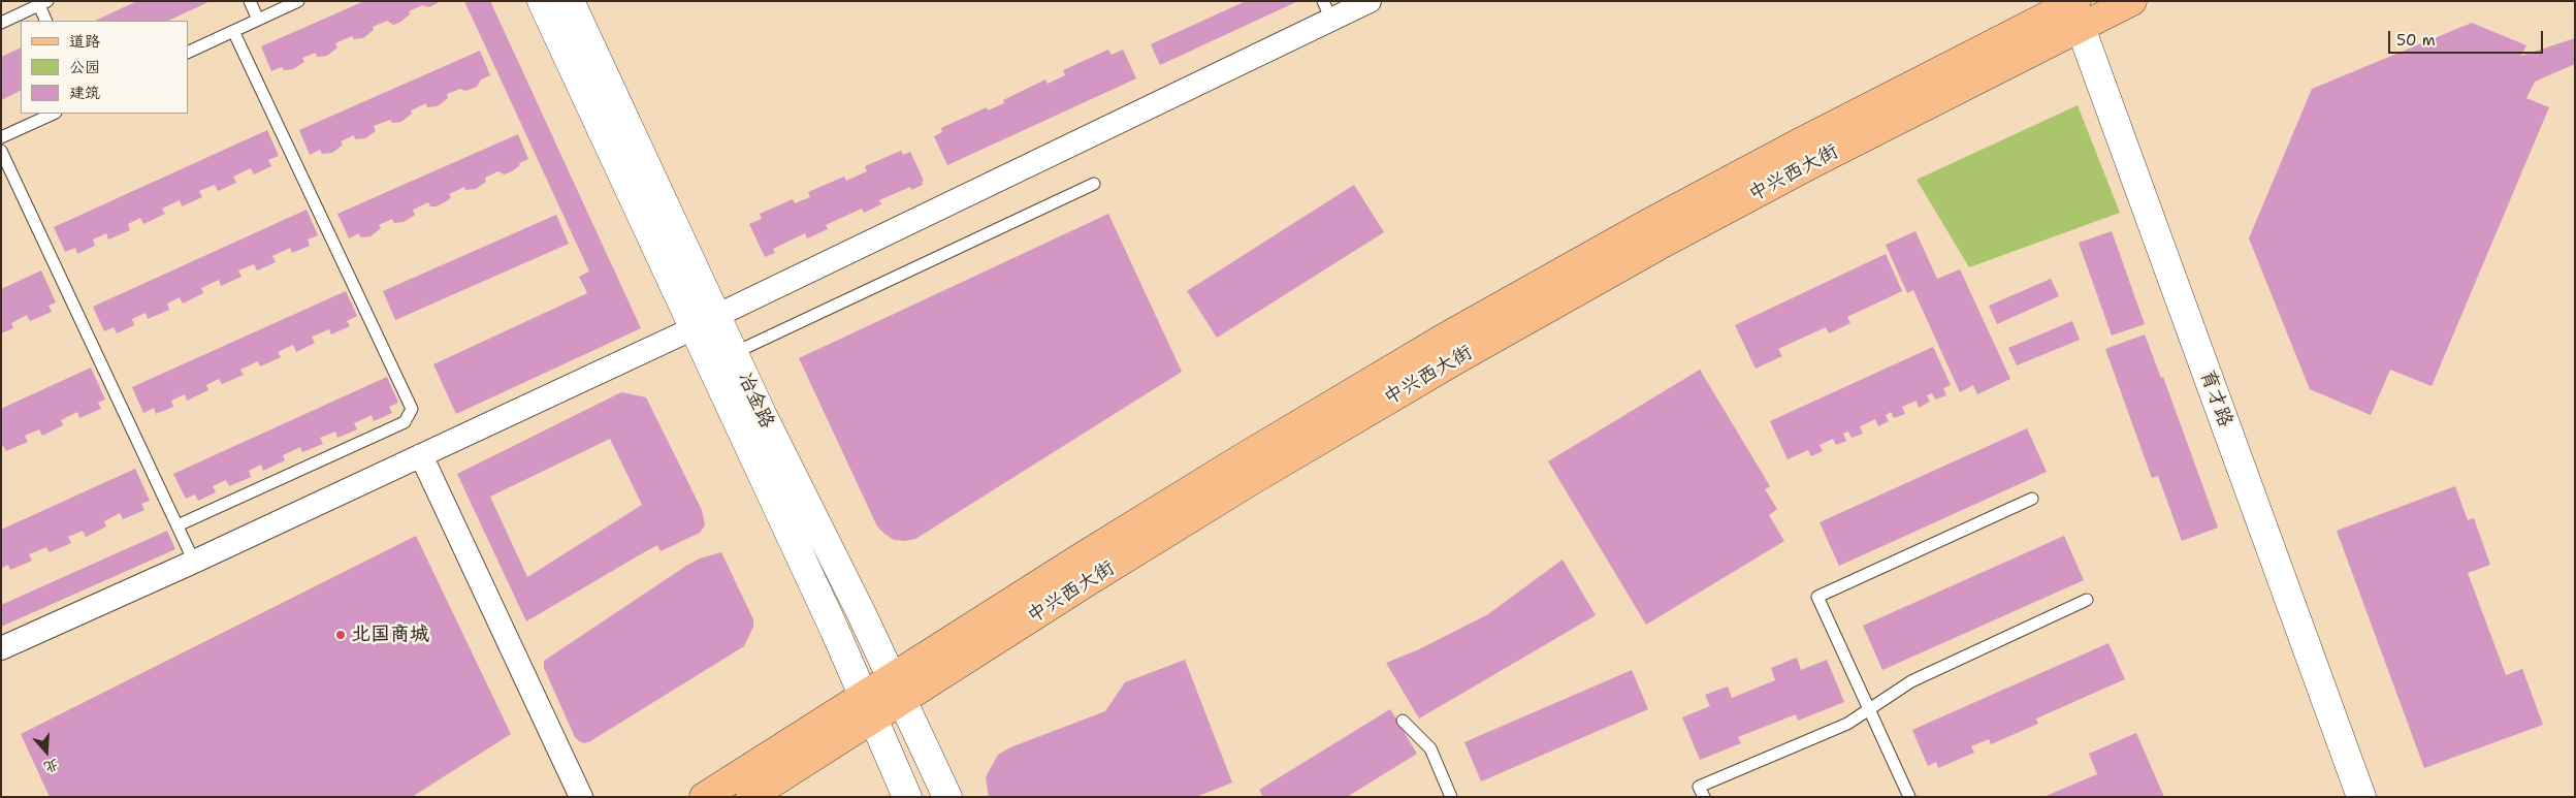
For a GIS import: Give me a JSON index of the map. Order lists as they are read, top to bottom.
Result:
{
  "streets": {
    "main road": ["中兴西大街"],
    "street": ["育才路", "冶金路"]
  },
  "crossings": [
    ["中兴西大街", "育才路"],
    ["中兴西大街", "冶金路"]
  ],
  "places": ["北国商城"],
  "legend": ["道路", "公园", "建筑"],
  "scale_bar": "50 m",
  "north": "bottom"
}
